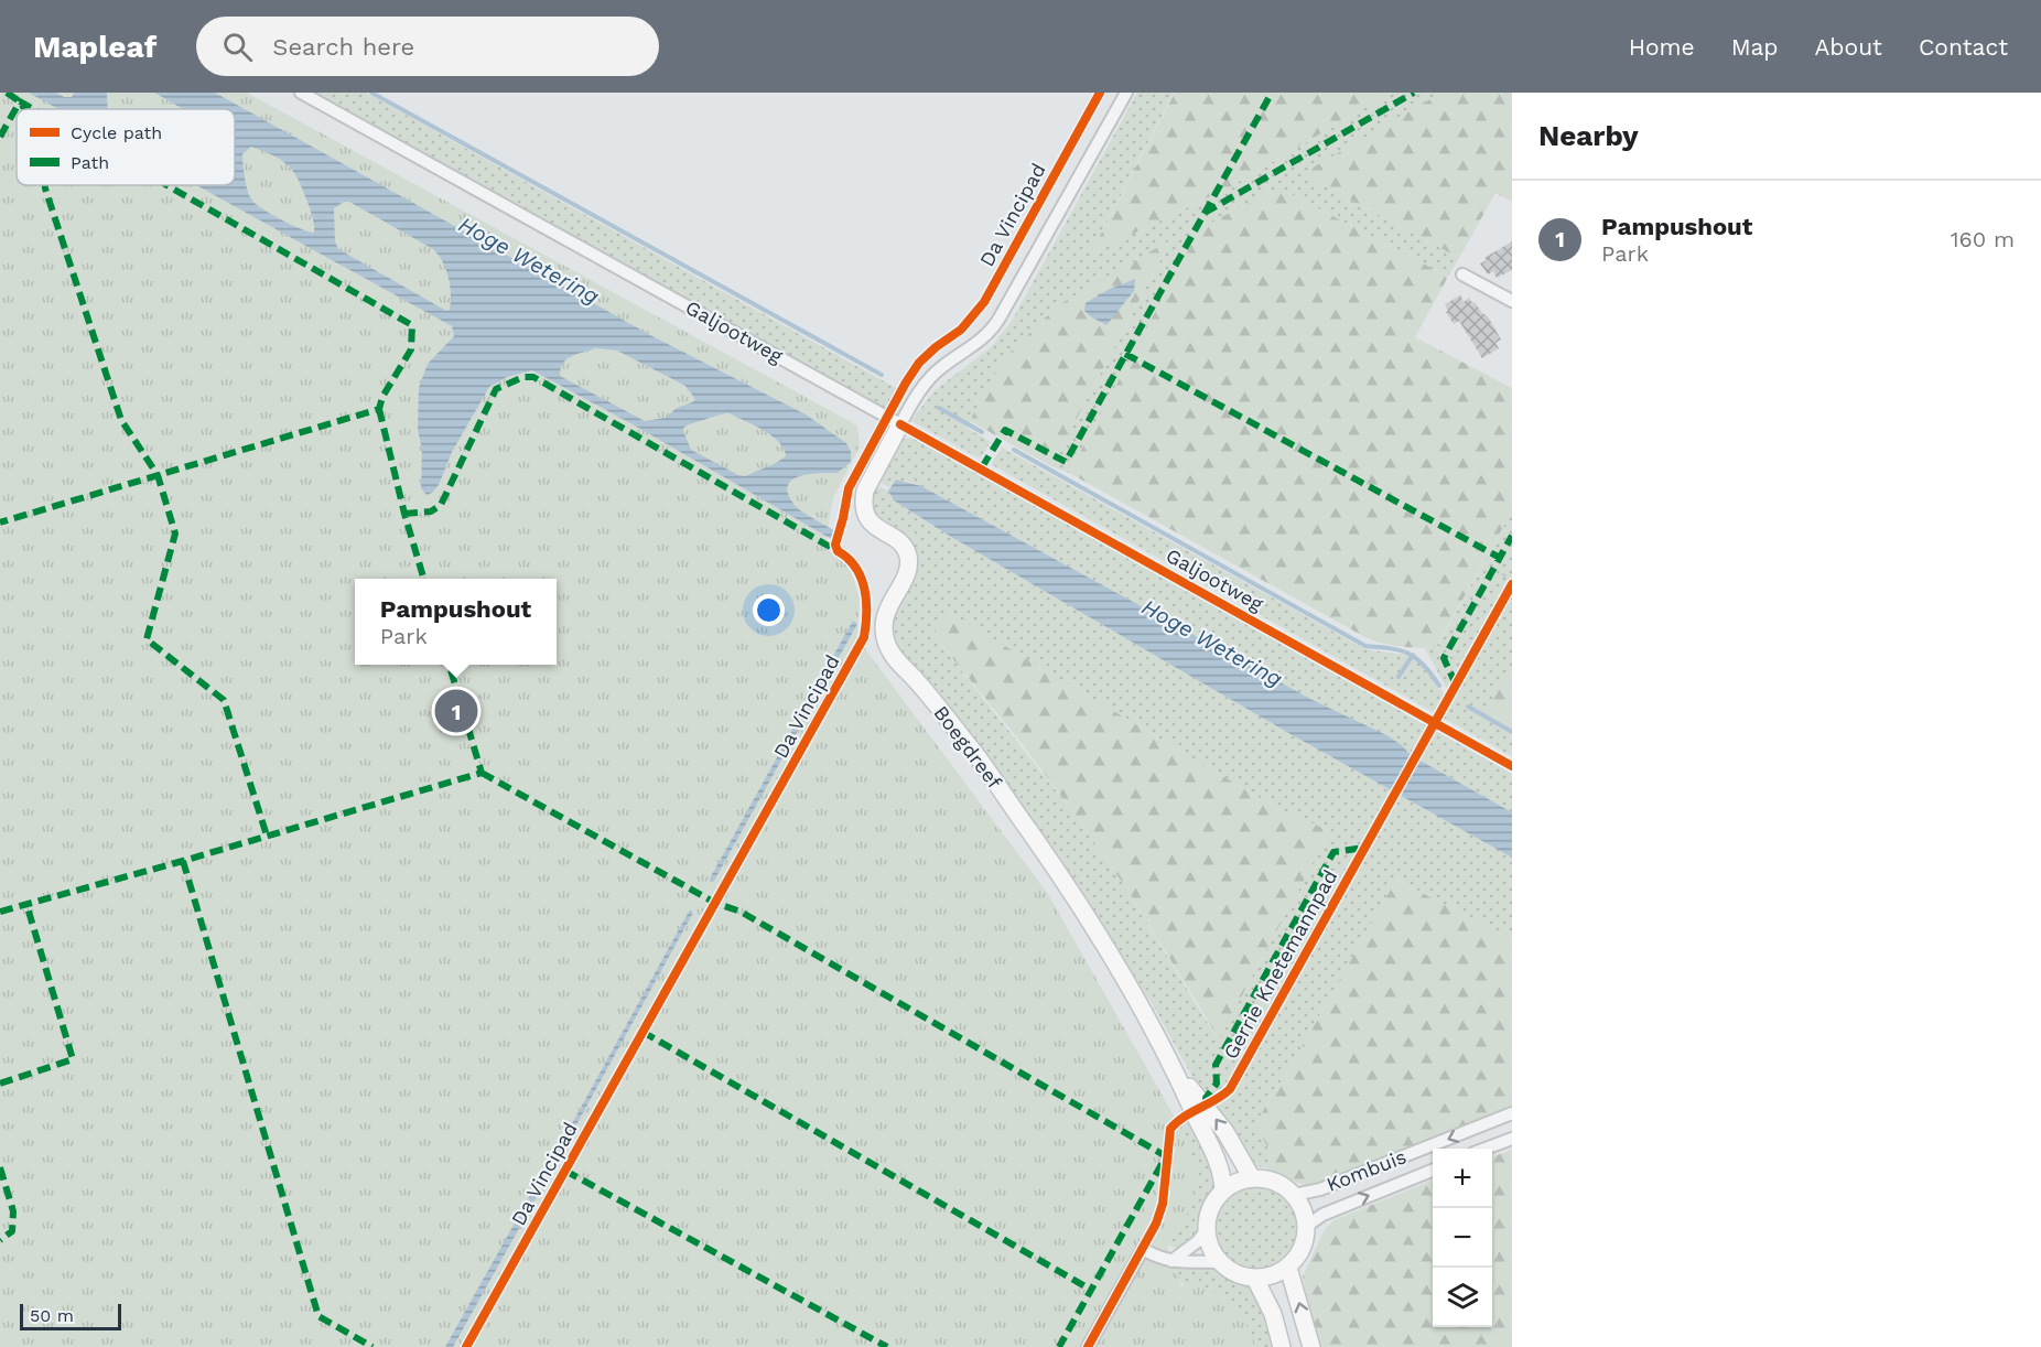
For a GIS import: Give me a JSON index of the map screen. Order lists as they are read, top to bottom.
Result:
{
  "streets": {
    "street": ["Galjootweg", "Boegdreef", "Kombuis"],
    "cycle path": ["Da Vincipad", "Gerrie Knetemannpad"]
  },
  "crossings": [
    ["Galjootweg", "Boegdreef"],
    ["Boegdreef", "Kombuis"]
  ],
  "water": ["Hoge Wetering"],
  "legend": ["Cycle path", "Path"],
  "scale_bar": "50 m",
  "page": {
    "header": "Mapleaf",
    "search": "Search here",
    "nav": [
      "Home",
      "Map",
      "About",
      "Contact"
    ],
    "heading": "Nearby",
    "list": [
      {
        "mark": "1",
        "name": "Pampushout",
        "note": "Park",
        "value": "160 m"
      }
    ],
    "popup": ["Pampushout", "Park"],
    "pins": "1",
    "map_buttons": ["+", "−"],
    "scale": "50 m"
  }
}
